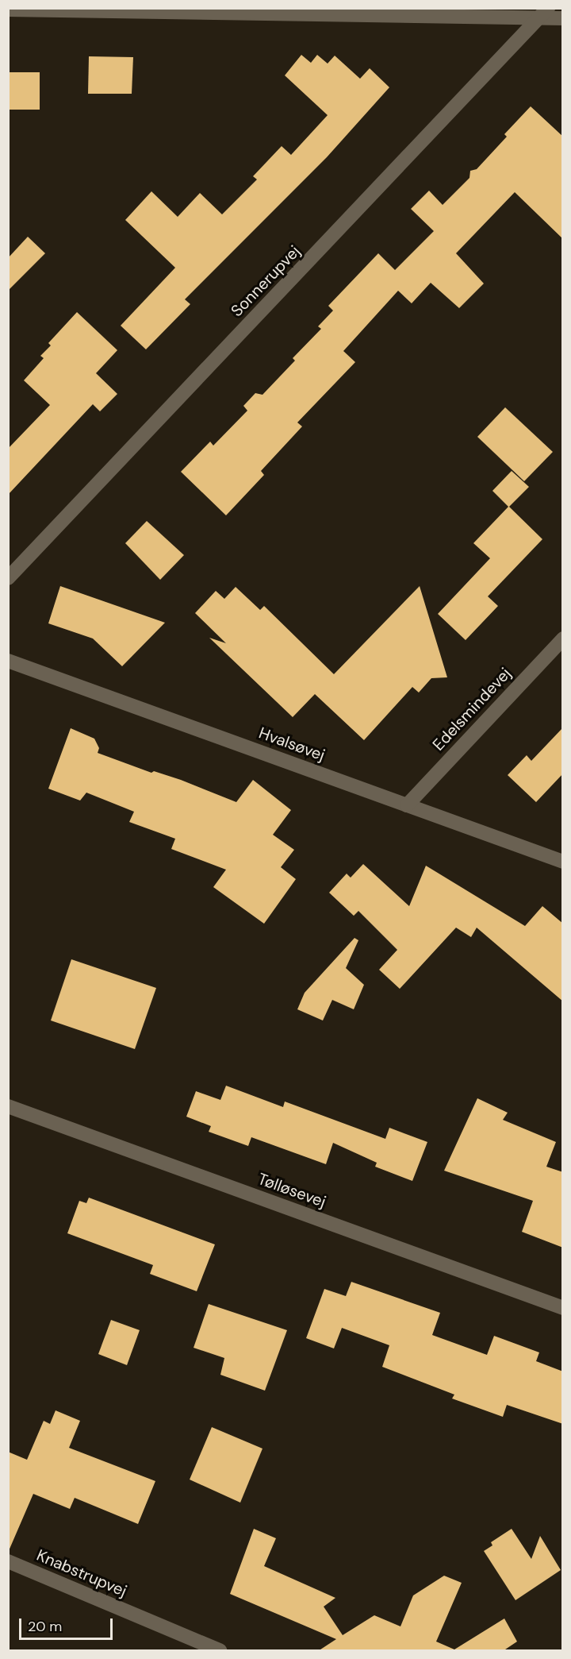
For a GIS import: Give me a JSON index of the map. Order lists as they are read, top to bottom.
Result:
{
  "streets": {
    "street": [
      "Sonnerupvej",
      "Edelsmindevej",
      "Hvalsøvej",
      "Tølløsevej",
      "Knabstrupvej"
    ]
  },
  "crossings": [
    ["Edelsmindevej", "Hvalsøvej"]
  ],
  "scale_bar": "20 m"
}
